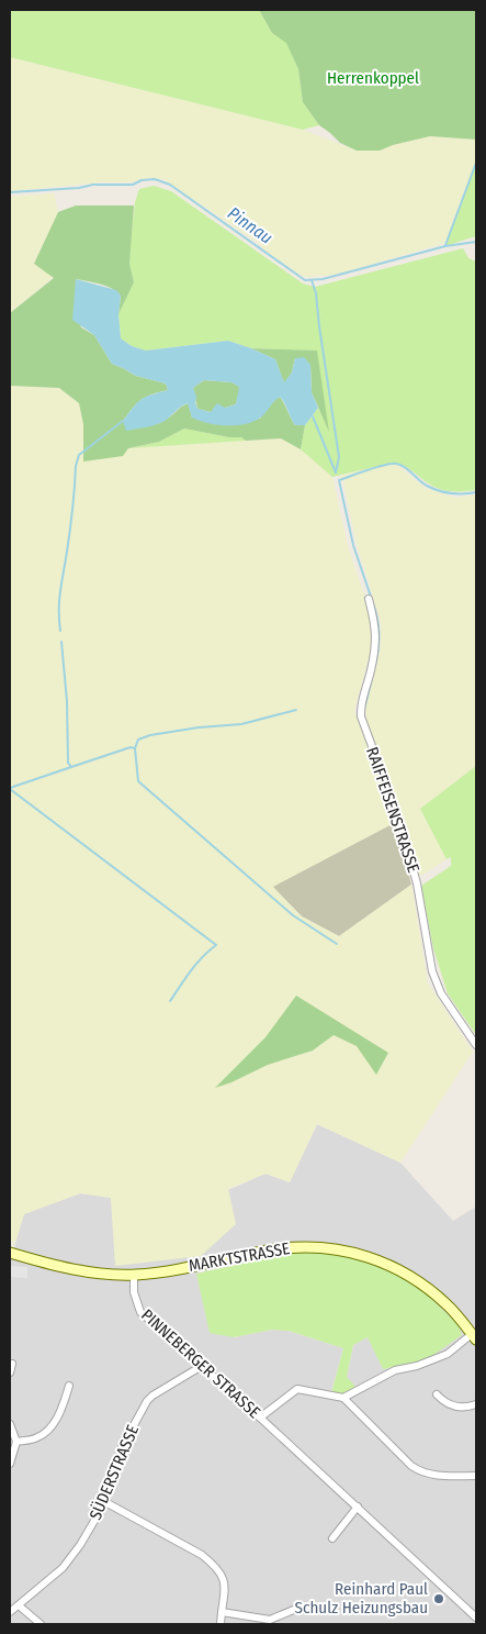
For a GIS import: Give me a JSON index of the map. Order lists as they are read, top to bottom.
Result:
{
  "streets": {
    "main road": ["MARKTSTRASSE"],
    "street": ["RAIFFEISENSTRASSE", "PINNEBERGER STRASSE", "SÜDERSTRASSE"]
  },
  "crossings": [
    ["MARKTSTRASSE", "PINNEBERGER STRASSE"],
    ["PINNEBERGER STRASSE", "SÜDERSTRASSE"]
  ],
  "water": ["Pinnau"],
  "parks": ["Herrenkoppel"],
  "places": ["Reinhard Paul Schulz Heizungsbau"]
}
